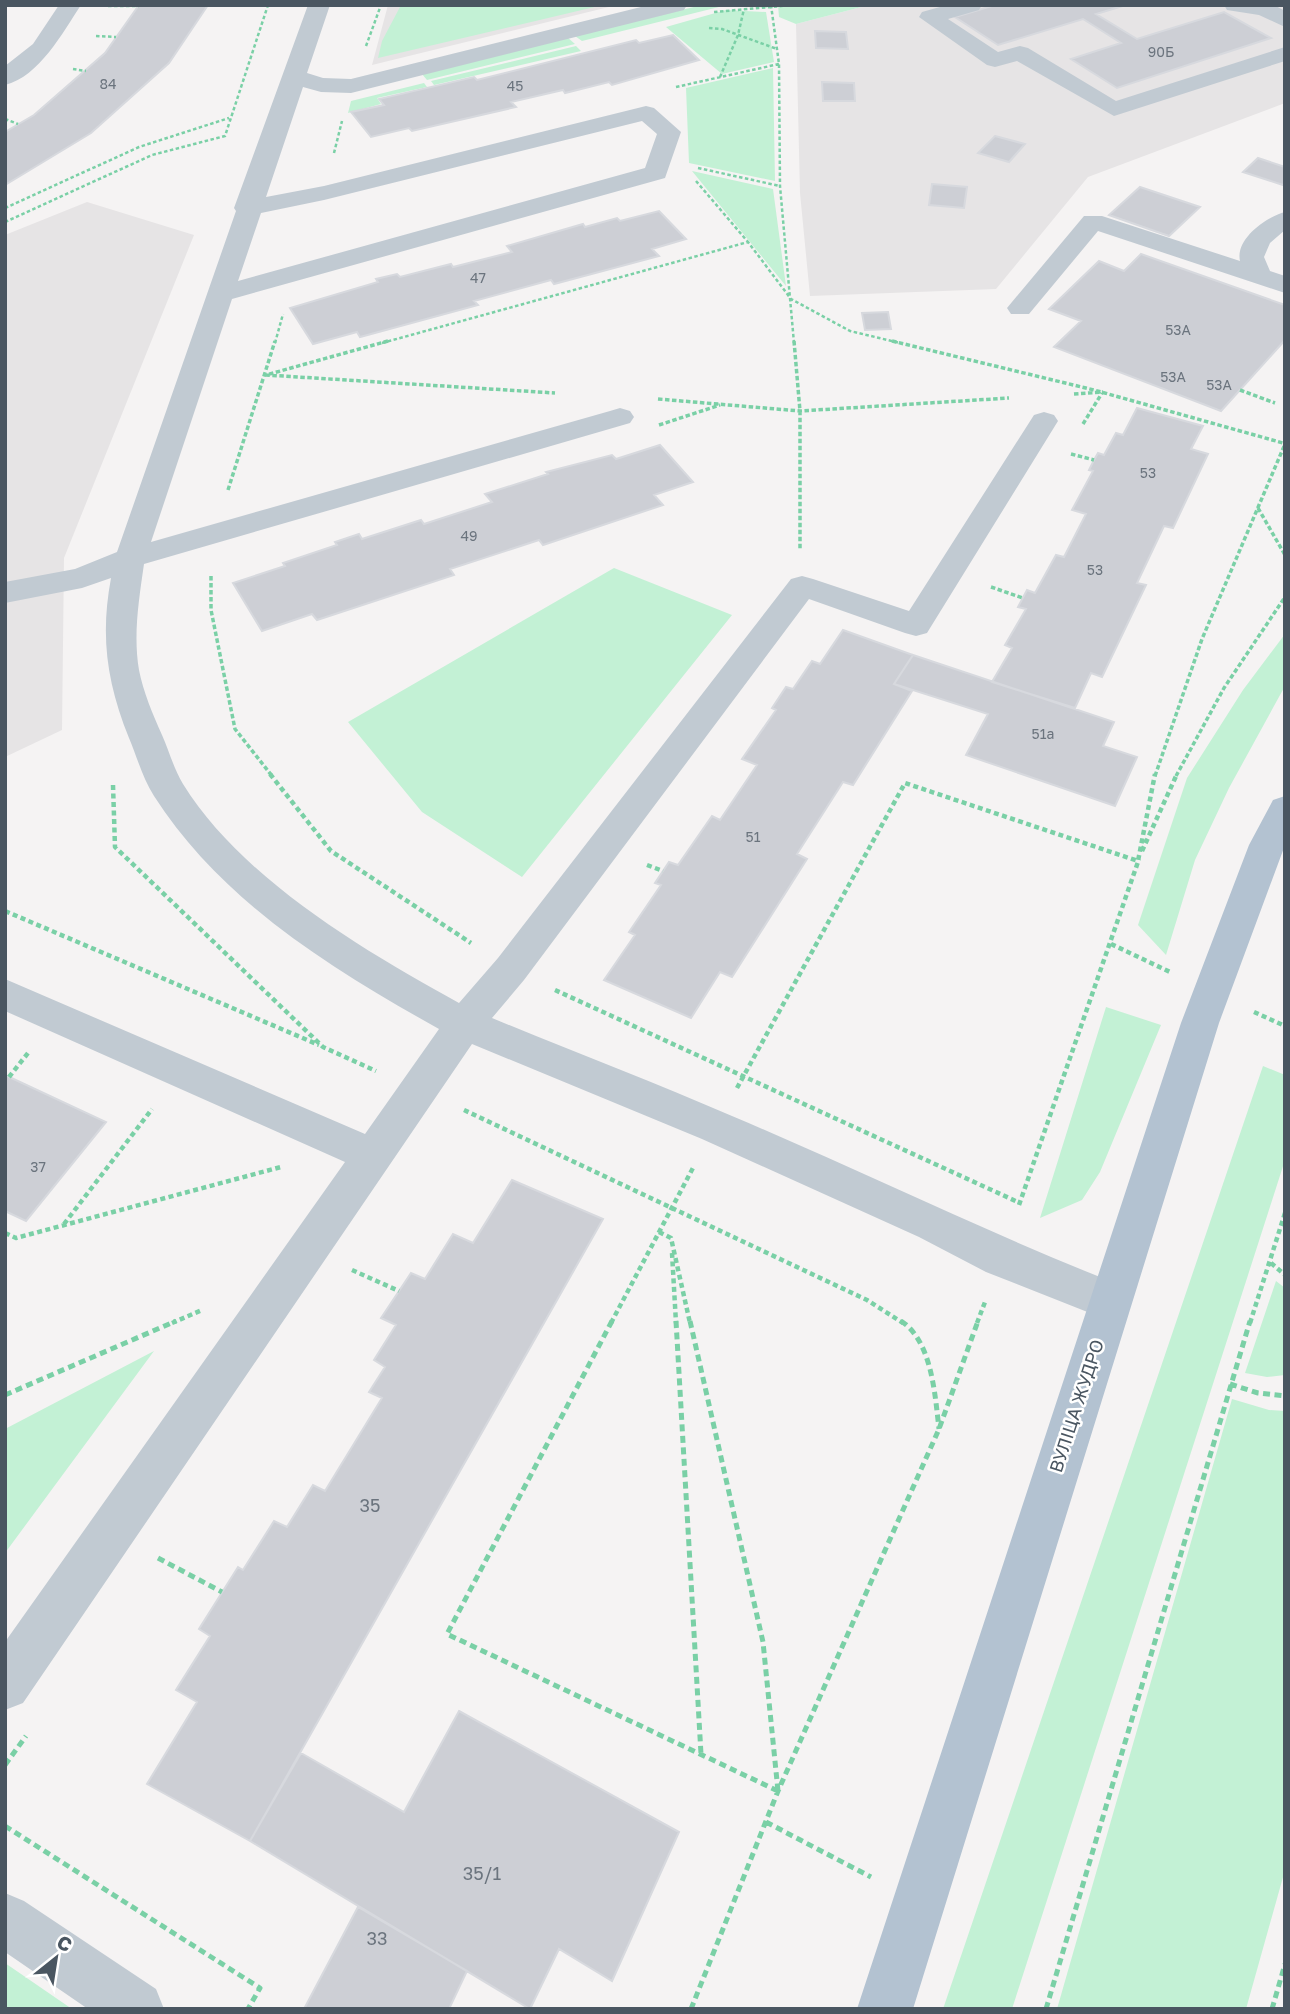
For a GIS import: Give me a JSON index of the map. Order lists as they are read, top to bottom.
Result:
{
  "streets": {
    "main road": ["ВУЛІЦА ЖУДРО"]
  },
  "house_numbers": [
    "90Б",
    "84",
    "45",
    "47",
    "53А",
    "53А",
    "53А",
    "53",
    "49",
    "53",
    "51а",
    "51",
    "37",
    "35",
    "35/1",
    "33"
  ],
  "north": "top right"
}
